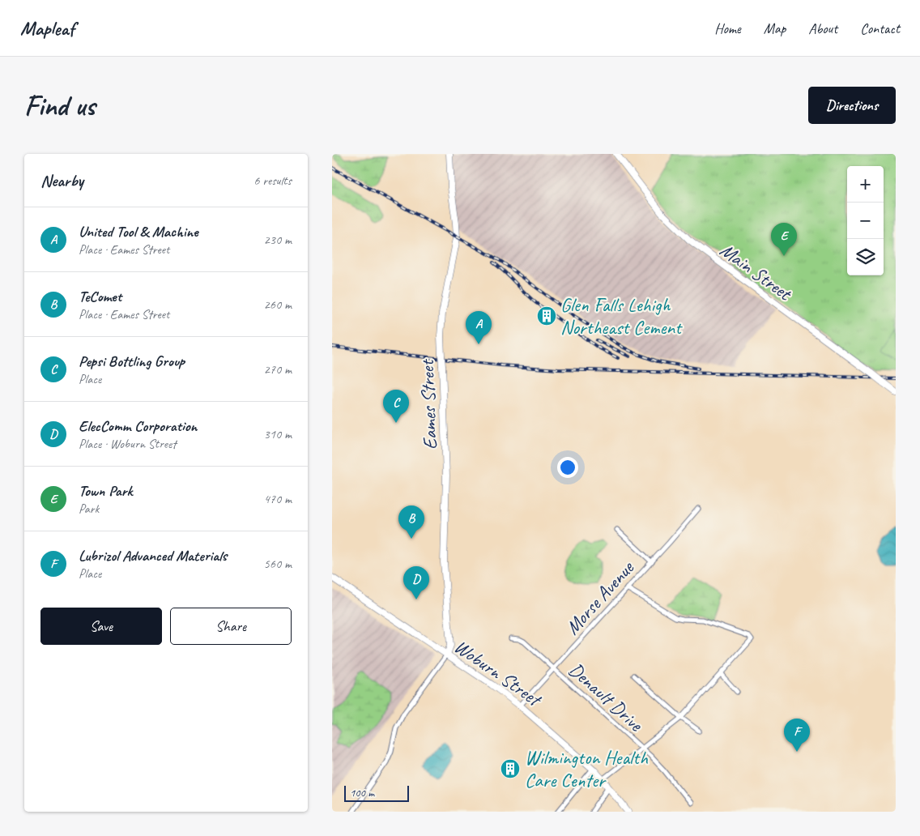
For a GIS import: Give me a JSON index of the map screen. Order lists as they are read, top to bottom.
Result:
{
  "streets": {
    "main road": ["Main Street", "Eames Street", "Woburn Street"],
    "street": ["Morse Avenue", "Denault Drive"]
  },
  "crossings": [
    ["Eames Street", "Woburn Street"],
    ["Morse Avenue", "Woburn Street"],
    ["Morse Avenue", "Denault Drive"]
  ],
  "places": {
    "building": ["Glen Falls Lehigh Northeast Cement", "Wilmington Health Care Center"]
  },
  "scale_bar": "100 m",
  "page": {
    "header": "Mapleaf",
    "nav": [
      "Home",
      "Map",
      "About",
      "Contact"
    ],
    "buttons": [
      "Directions",
      ["Save", "Share"]
    ],
    "title": "Find us",
    "heading": ["Nearby", "6 results"],
    "map_buttons": ["+", "−"],
    "list": [
      {
        "mark": "A",
        "name": "United Tool & Machine",
        "note": "Place · Eames Street",
        "value": "230 m"
      },
      {
        "mark": "B",
        "name": "TeComet",
        "note": "Place · Eames Street",
        "value": "260 m"
      },
      {
        "mark": "C",
        "name": "Pepsi Bottling Group",
        "note": "Place",
        "value": "270 m"
      },
      {
        "mark": "D",
        "name": "ElecComm Corporation",
        "note": "Place · Woburn Street",
        "value": "310 m"
      },
      {
        "mark": "E",
        "name": "Town Park",
        "note": "Park",
        "value": "470 m"
      },
      {
        "mark": "F",
        "name": "Lubrizol Advanced Materials",
        "note": "Place",
        "value": "560 m"
      }
    ],
    "pins": [
      "E",
      "A",
      "C",
      "B",
      "D",
      "F"
    ],
    "scale": "100 m"
  }
}
